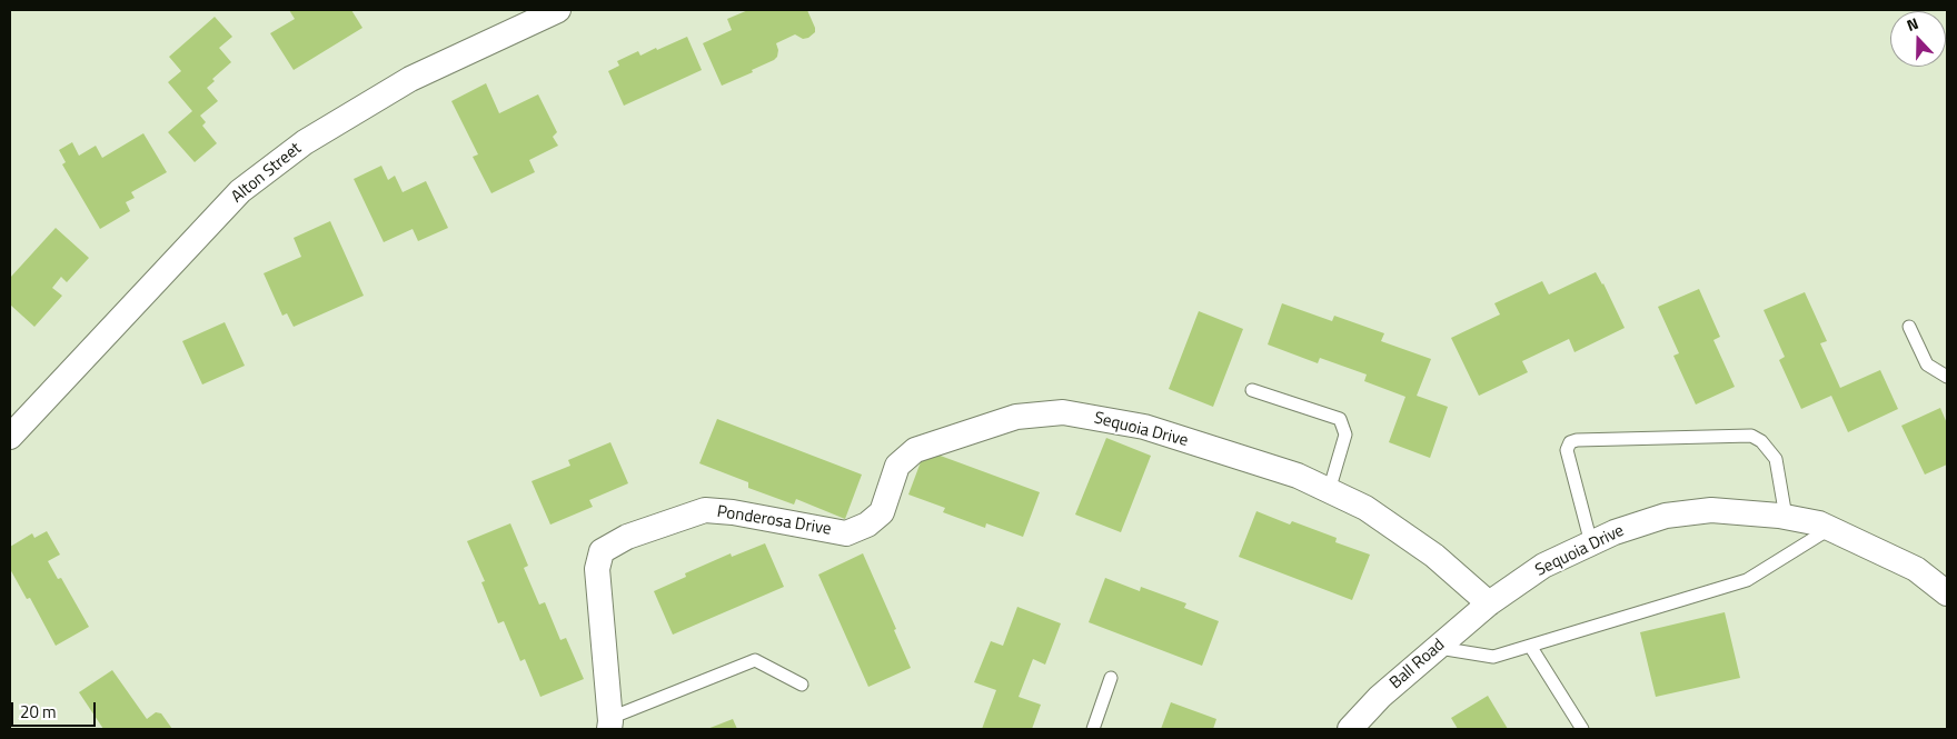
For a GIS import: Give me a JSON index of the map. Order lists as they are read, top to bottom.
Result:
{
  "streets": {
    "street": [
      "Alton Street",
      "Sequoia Drive",
      "Ponderosa Drive",
      "Ball Road"
    ]
  },
  "crossings": [
    ["Sequoia Drive", "Ponderosa Drive"],
    ["Sequoia Drive", "Ball Road"]
  ],
  "scale_bar": "20 m",
  "north": "top"
}
